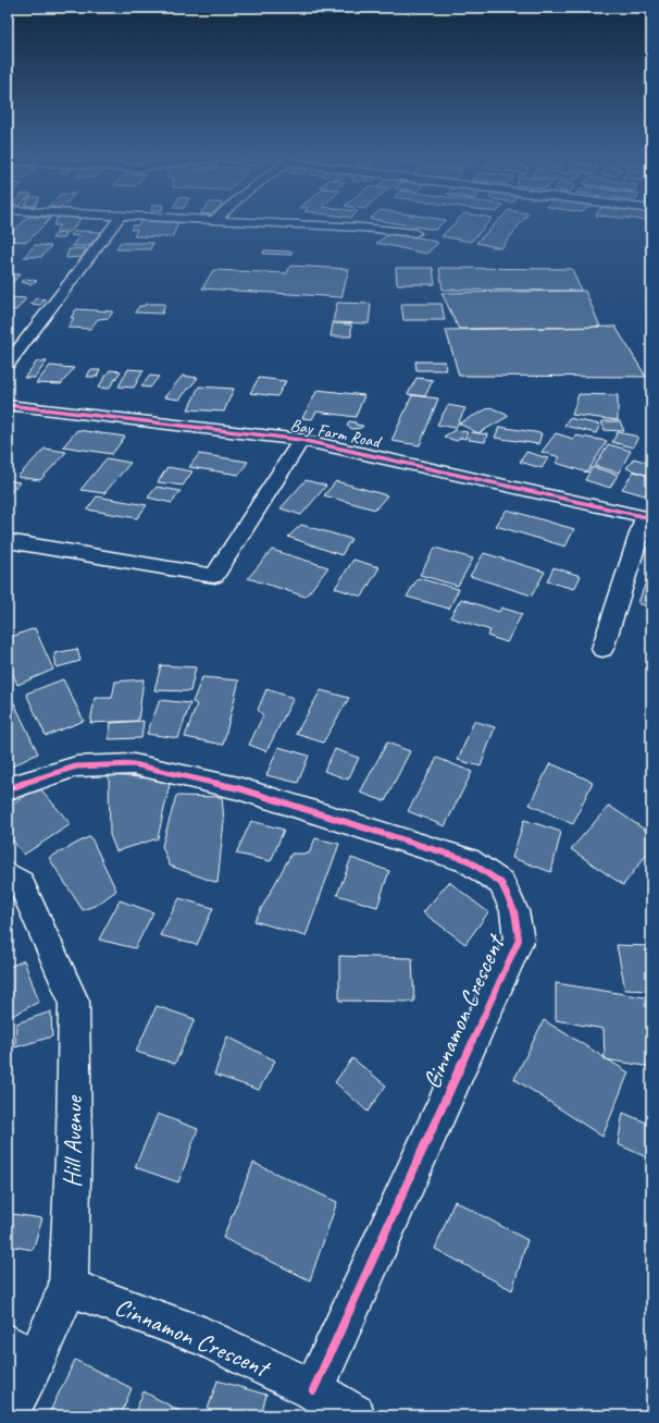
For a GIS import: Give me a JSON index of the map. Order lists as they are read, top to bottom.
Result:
{
  "streets": {
    "street": ["Bay Farm Road", "Cinnamon Crescent", "Hill Avenue"]
  },
  "crossings": [
    ["Cinnamon Crescent", "Hill Avenue"]
  ]
}
